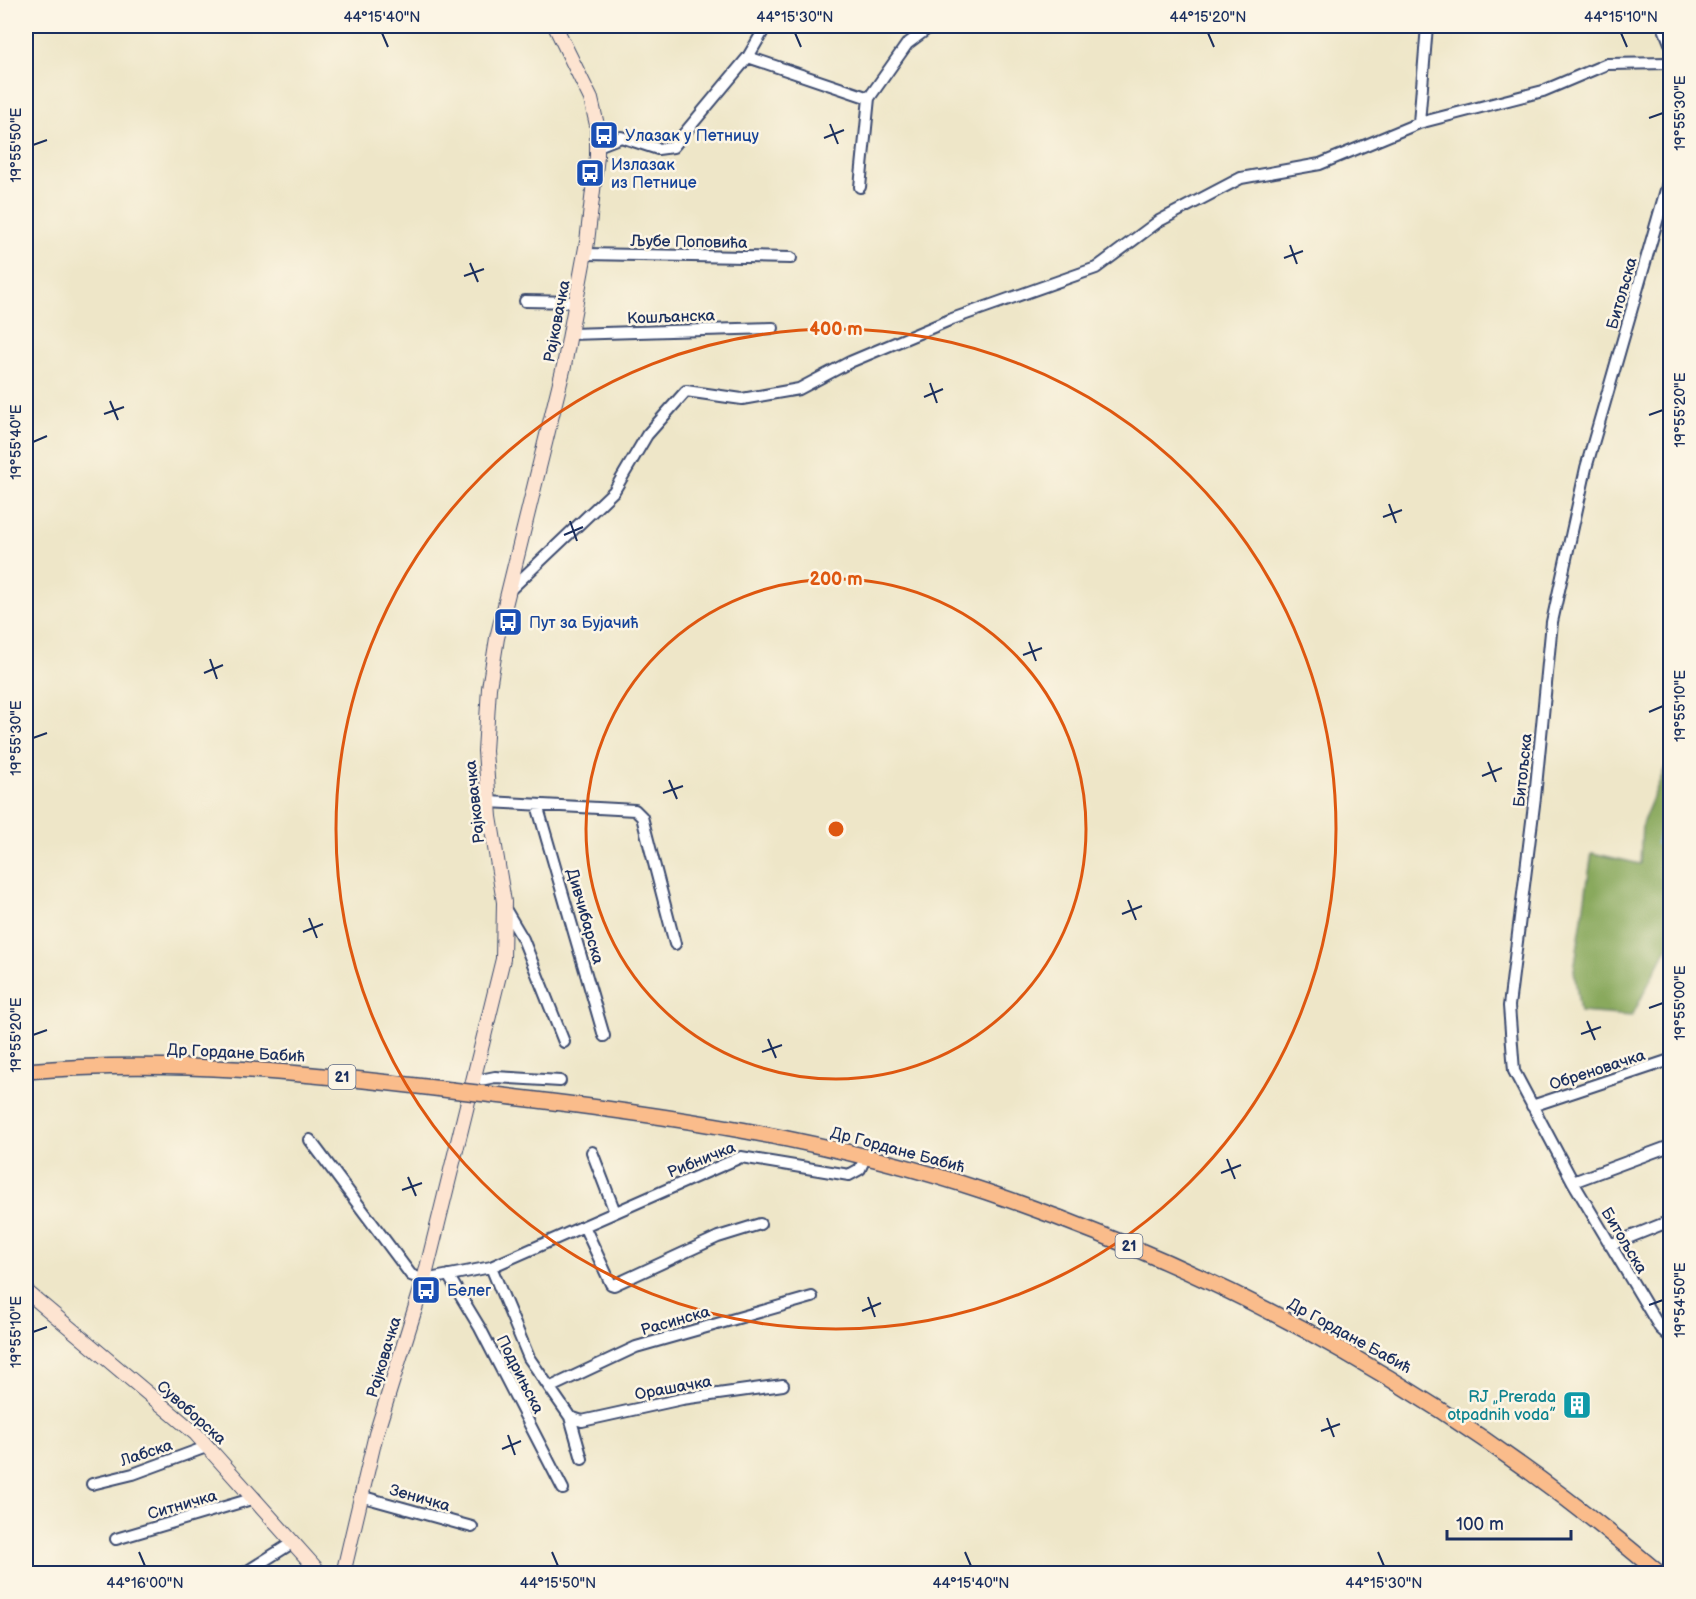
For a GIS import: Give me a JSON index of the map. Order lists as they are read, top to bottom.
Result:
{
  "streets": {
    "main road": [
      "Рајковачка",
      "Др Гордане Бабић",
      "21",
      "Сувоборска"
    ],
    "street": [
      "Љубе Поповића",
      "Битољска",
      "Кошљанска",
      "Дивчибарска",
      "Обреновачка",
      "Рибничка",
      "Расинска",
      "Подрињска",
      "Орашачка",
      "Лабска",
      "Зеничка",
      "Ситничка"
    ]
  },
  "crossings": [
    ["Љубе Поповића", "Рајковачка"],
    ["Битољска", "Обреновачка"],
    ["Кошљанска", "Рајковачка"],
    ["Рајковачка", "Рибничка"],
    ["Рајковачка", "Зеничка"],
    ["Др Гордане Бабић", "Рибничка"],
    ["Рибничка", "Подрињска"],
    ["Расинска", "Подрињска"],
    ["Подрињска", "Орашачка"],
    ["Сувоборска", "Лабска"],
    ["Сувоборска", "Ситничка"]
  ],
  "places": {
    "bus stop": [
      "Улазак у Петницу",
      "Излазак из Петнице",
      "Пут за Бујачић",
      "Белег"
    ],
    "building": ["RJ „Prerada otpadnih voda”"]
  },
  "scale_bar": "100 m",
  "coordinates": [
    "44°15'40\"N",
    "44°15'30\"N",
    "44°15'20\"N",
    "44°15'10\"N",
    "19°55'30\"E",
    "19°55'50\"E",
    "19°55'20\"E",
    "19°55'40\"E",
    "19°55'10\"E",
    "19°55'00\"E",
    "19°54'50\"E",
    "44°16'00\"N",
    "44°15'50\"N"
  ],
  "rings": ["400 m", "200 m"]
}
